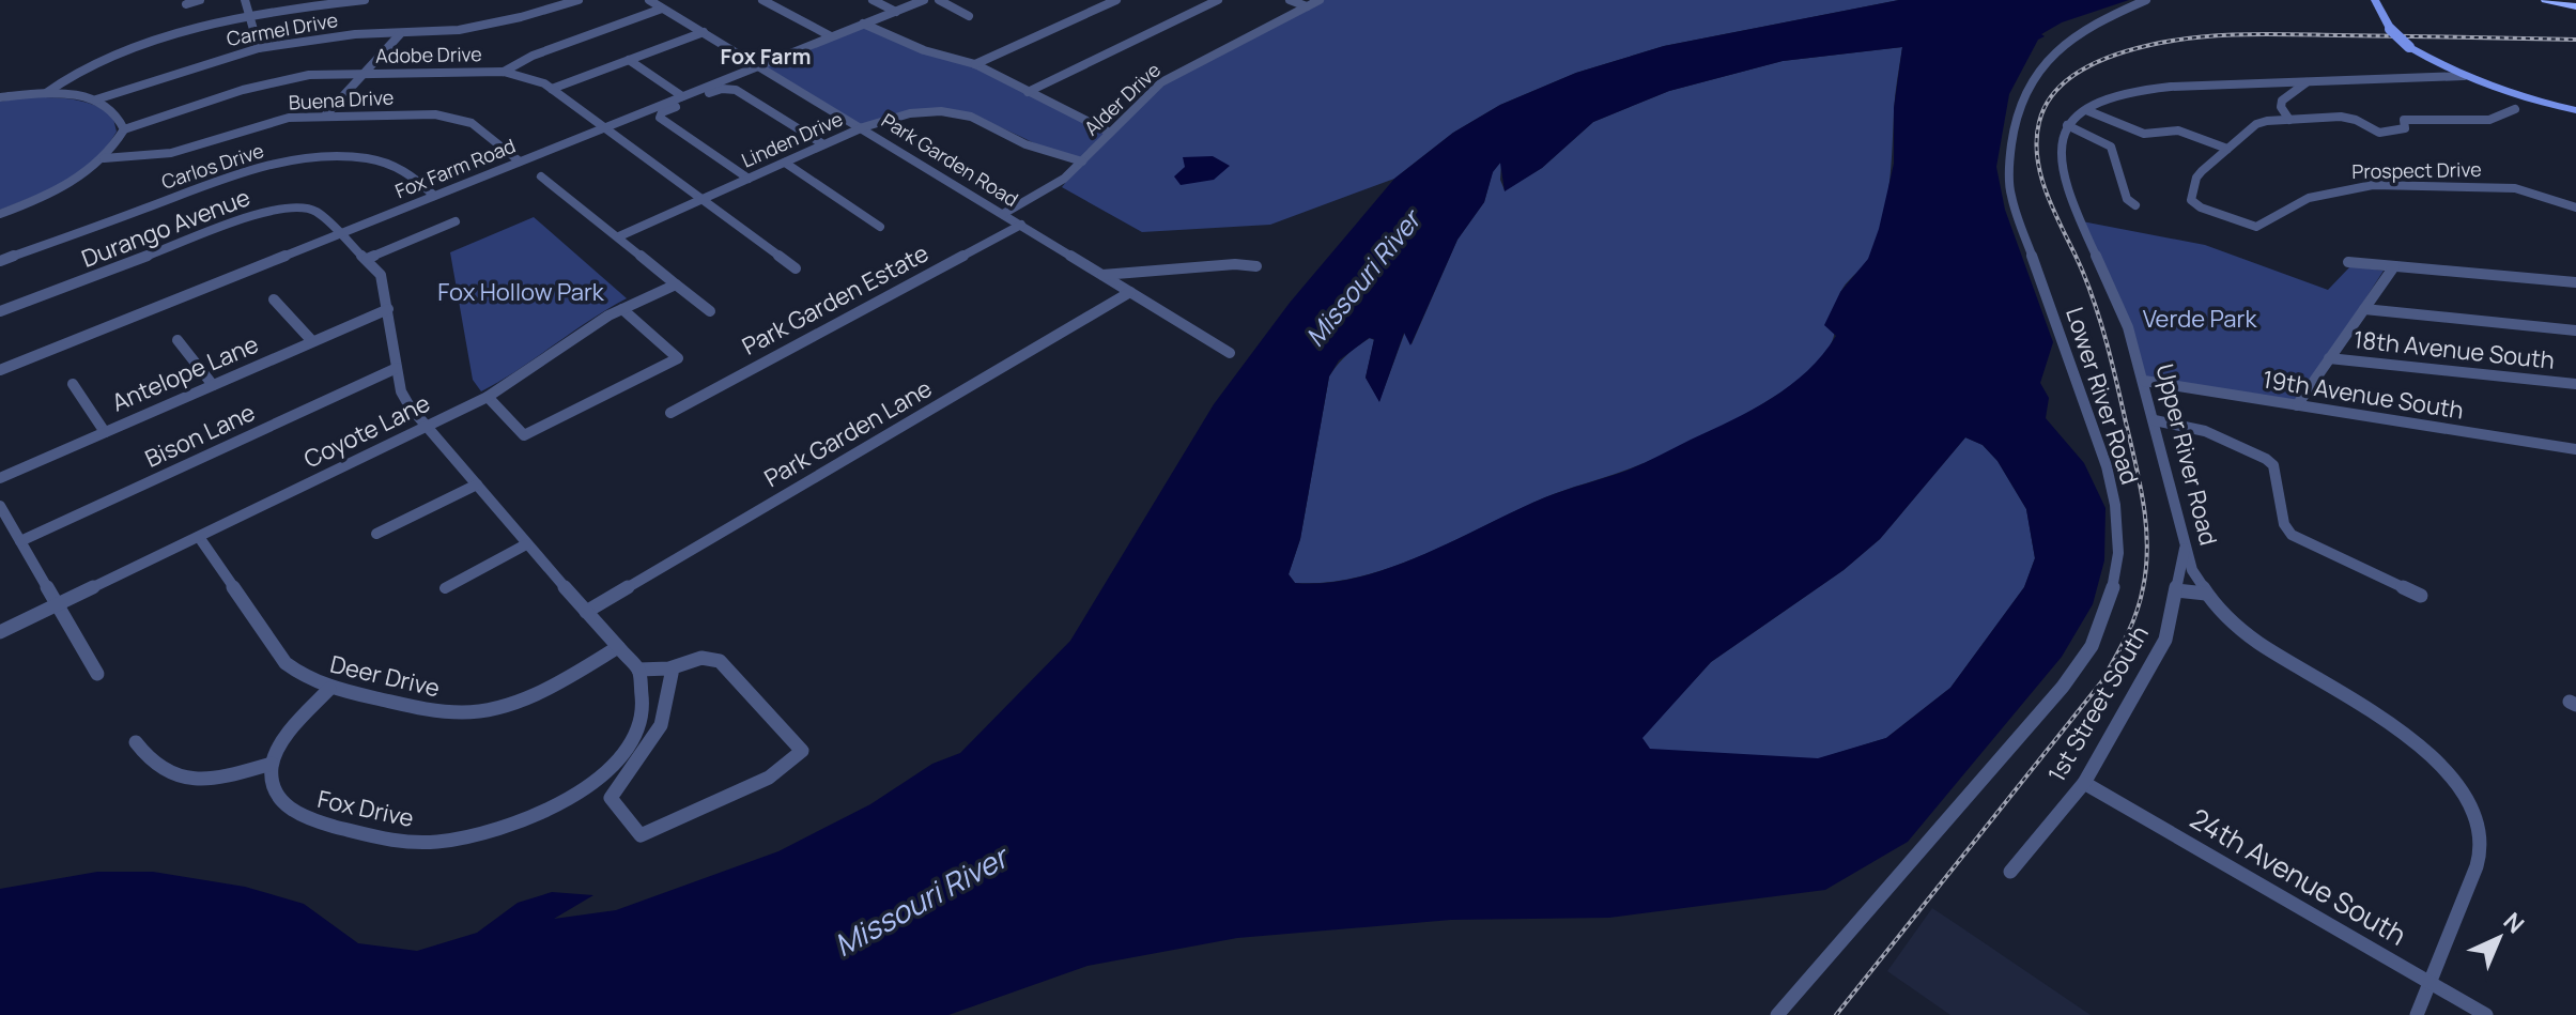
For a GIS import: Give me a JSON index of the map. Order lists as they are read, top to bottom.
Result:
{
  "streets": {
    "street": [
      "Carmel Drive",
      "Adobe Drive",
      "Alder Drive",
      "Buena Drive",
      "Linden Drive",
      "Park Garden Road",
      "Carlos Drive",
      "Fox Farm Road",
      "Prospect Drive",
      "Durango Avenue",
      "Park Garden Estate",
      "18th Avenue South",
      "Antelope Lane",
      "19th Avenue South",
      "Lower River Road",
      "Coyote Lane",
      "Park Garden Lane",
      "Bison Lane",
      "Upper River Road",
      "Deer Drive",
      "1st Street South",
      "Fox Drive",
      "24th Avenue South"
    ]
  },
  "crossings": [
    ["Adobe Drive", "Linden Drive"],
    ["Adobe Drive", "Fox Farm Road"],
    ["Alder Drive", "Linden Drive"],
    ["Alder Drive", "Park Garden Road"],
    ["Buena Drive", "Fox Farm Road"],
    ["Linden Drive", "Park Garden Road"],
    ["Park Garden Road", "Fox Farm Road"],
    ["Park Garden Road", "Park Garden Estate"],
    ["Park Garden Road", "Park Garden Lane"],
    ["Carlos Drive", "Fox Farm Road"],
    ["Fox Farm Road", "Durango Avenue"],
    ["19th Avenue South", "Upper River Road"],
    ["Coyote Lane", "Deer Drive"],
    ["Upper River Road", "1st Street South"],
    ["Upper River Road", "24th Avenue South"],
    ["1st Street South", "24th Avenue South"]
  ],
  "districts": ["Fox Farm"],
  "water": ["Missouri River"],
  "parks": ["Fox Hollow Park", "Verde Park"],
  "north": "top right"
}
